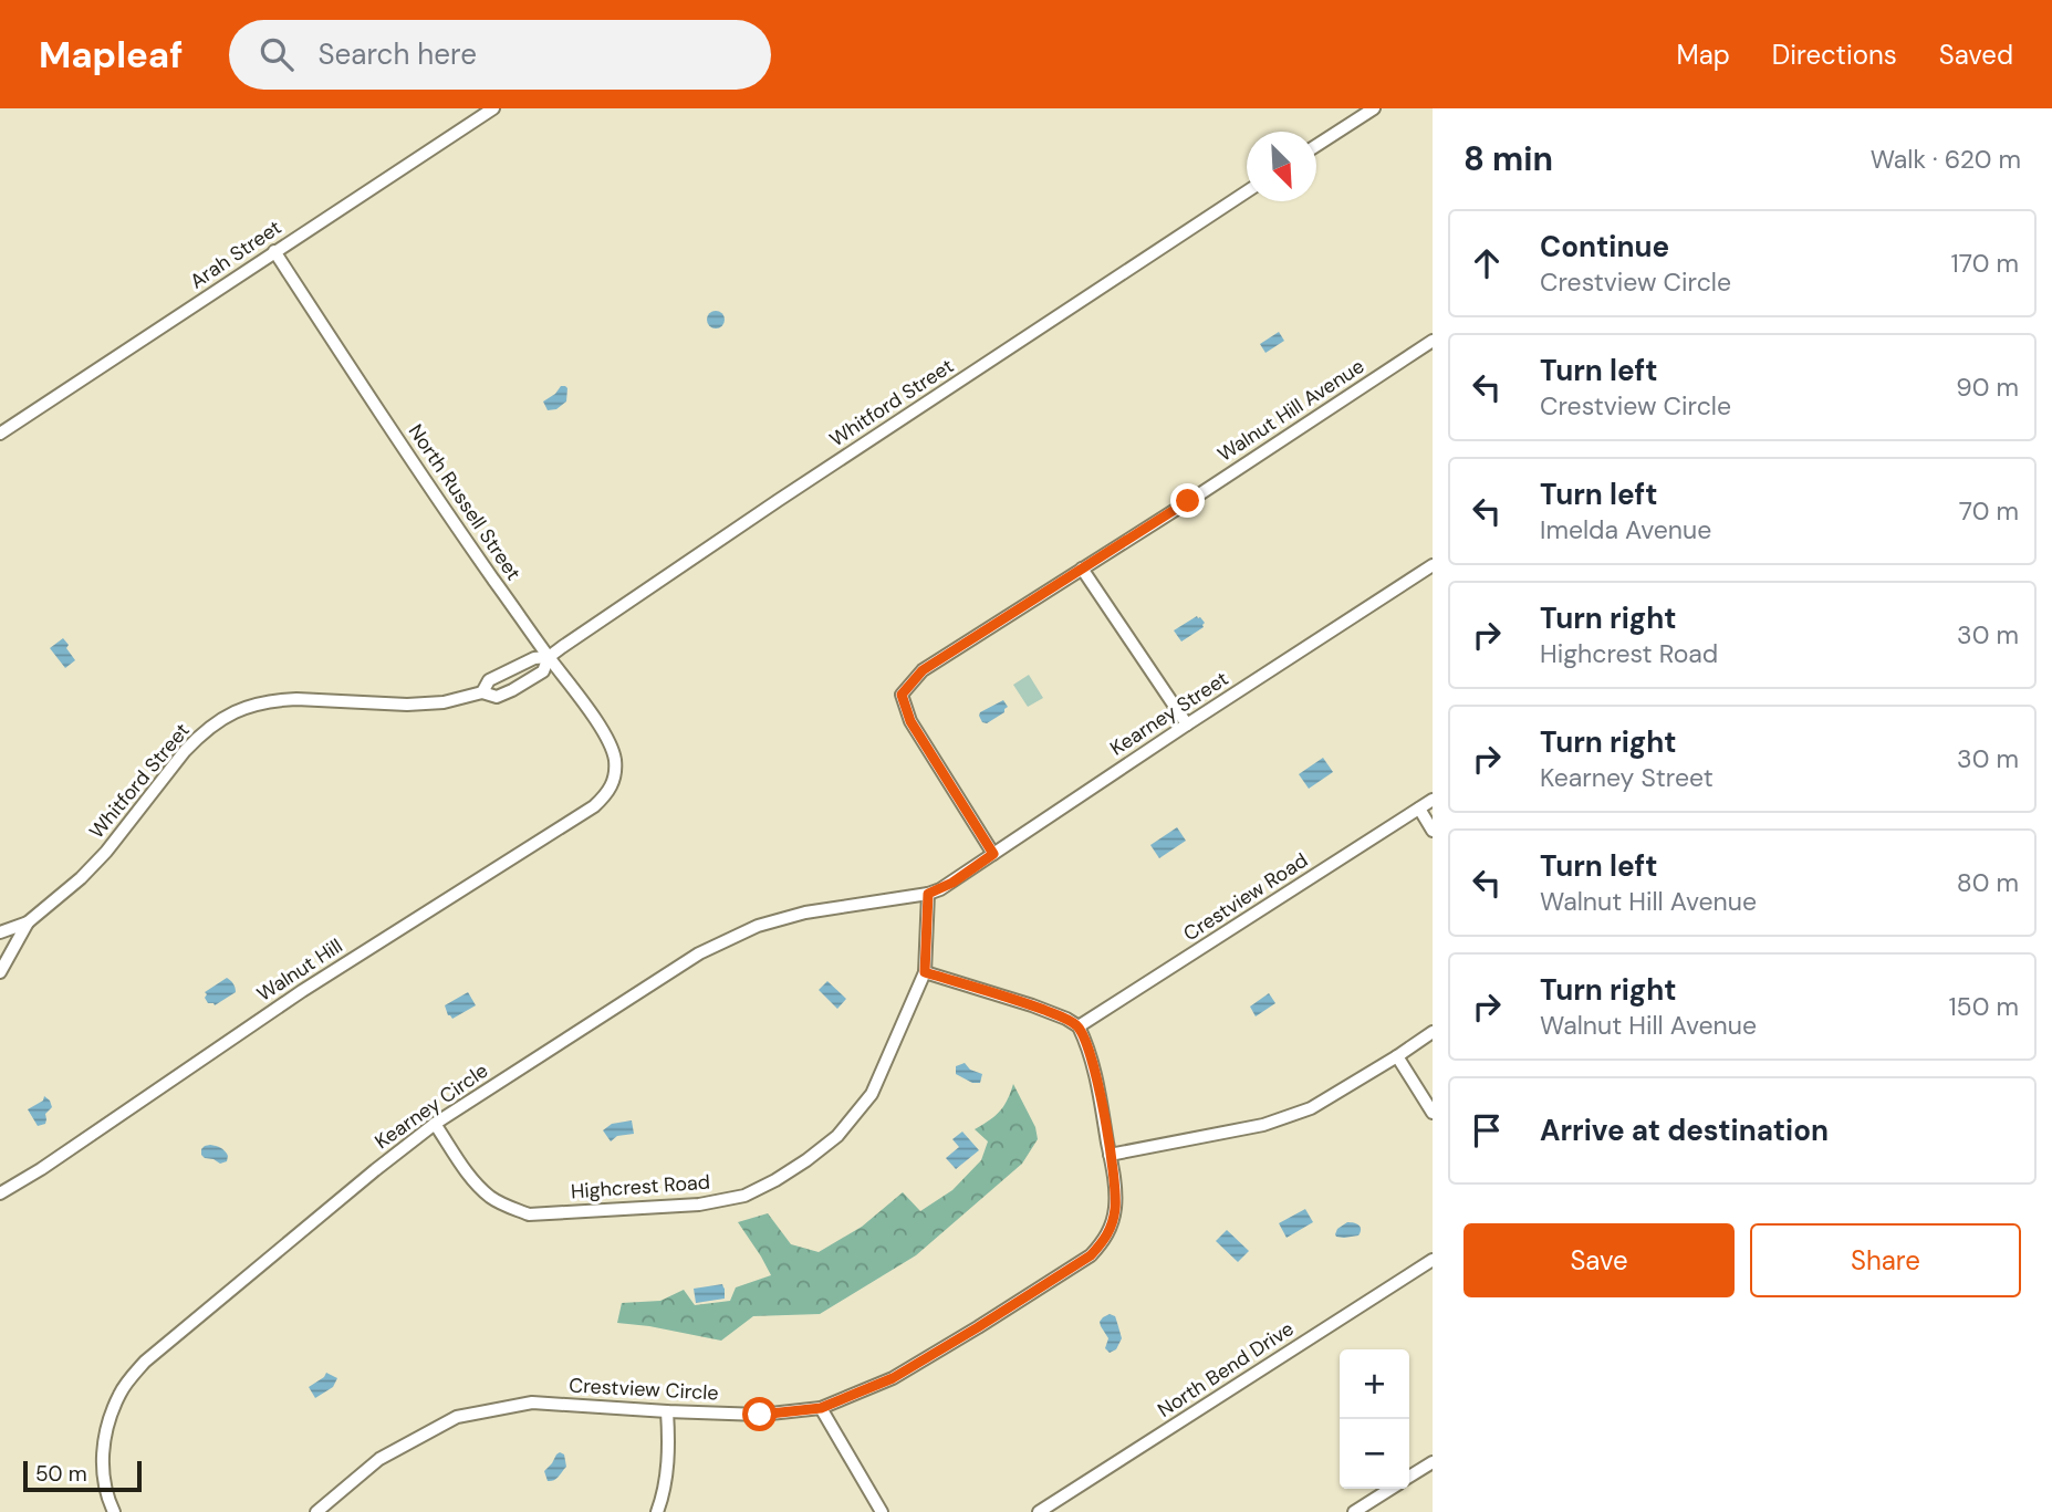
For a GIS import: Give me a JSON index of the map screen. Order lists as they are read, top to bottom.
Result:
{
  "streets": {
    "street": [
      "Arah Street",
      "Whitford Street",
      "Walnut Hill Avenue",
      "North Russell Street",
      "Kearney Street",
      "Crestview Road",
      "Walnut Hill",
      "Kearney Circle",
      "Highcrest Road",
      "North Bend Drive",
      "Crestview Circle"
    ]
  },
  "crossings": [
    ["Arah Street", "North Russell Street"],
    ["Whitford Street", "North Russell Street"],
    ["Walnut Hill Avenue", "Kearney Street"],
    ["North Russell Street", "Walnut Hill"],
    ["Kearney Street", "Kearney Circle"],
    ["Kearney Street", "Highcrest Road"],
    ["Crestview Road", "Crestview Circle"],
    ["Kearney Circle", "Highcrest Road"]
  ],
  "scale_bar": "50 m",
  "north": "bottom right",
  "page": {
    "header": "Mapleaf",
    "search": "Search here",
    "nav": ["Map", "Directions", "Saved"],
    "heading": ["8 min", "Walk · 620 m"],
    "list": [
      ["Continue", "Crestview Circle", "170 m"],
      ["Turn left", "Crestview Circle", "90 m"],
      ["Turn left", "Imelda Avenue", "70 m"],
      ["Turn right", "Highcrest Road", "30 m"],
      ["Turn right", "Kearney Street", "30 m"],
      ["Turn left", "Walnut Hill Avenue", "80 m"],
      ["Turn right", "Walnut Hill Avenue", "150 m"],
      "Arrive at destination"
    ],
    "buttons": ["Save", "Share"],
    "map_buttons": ["+", "−"],
    "scale": "50 m"
  }
}
